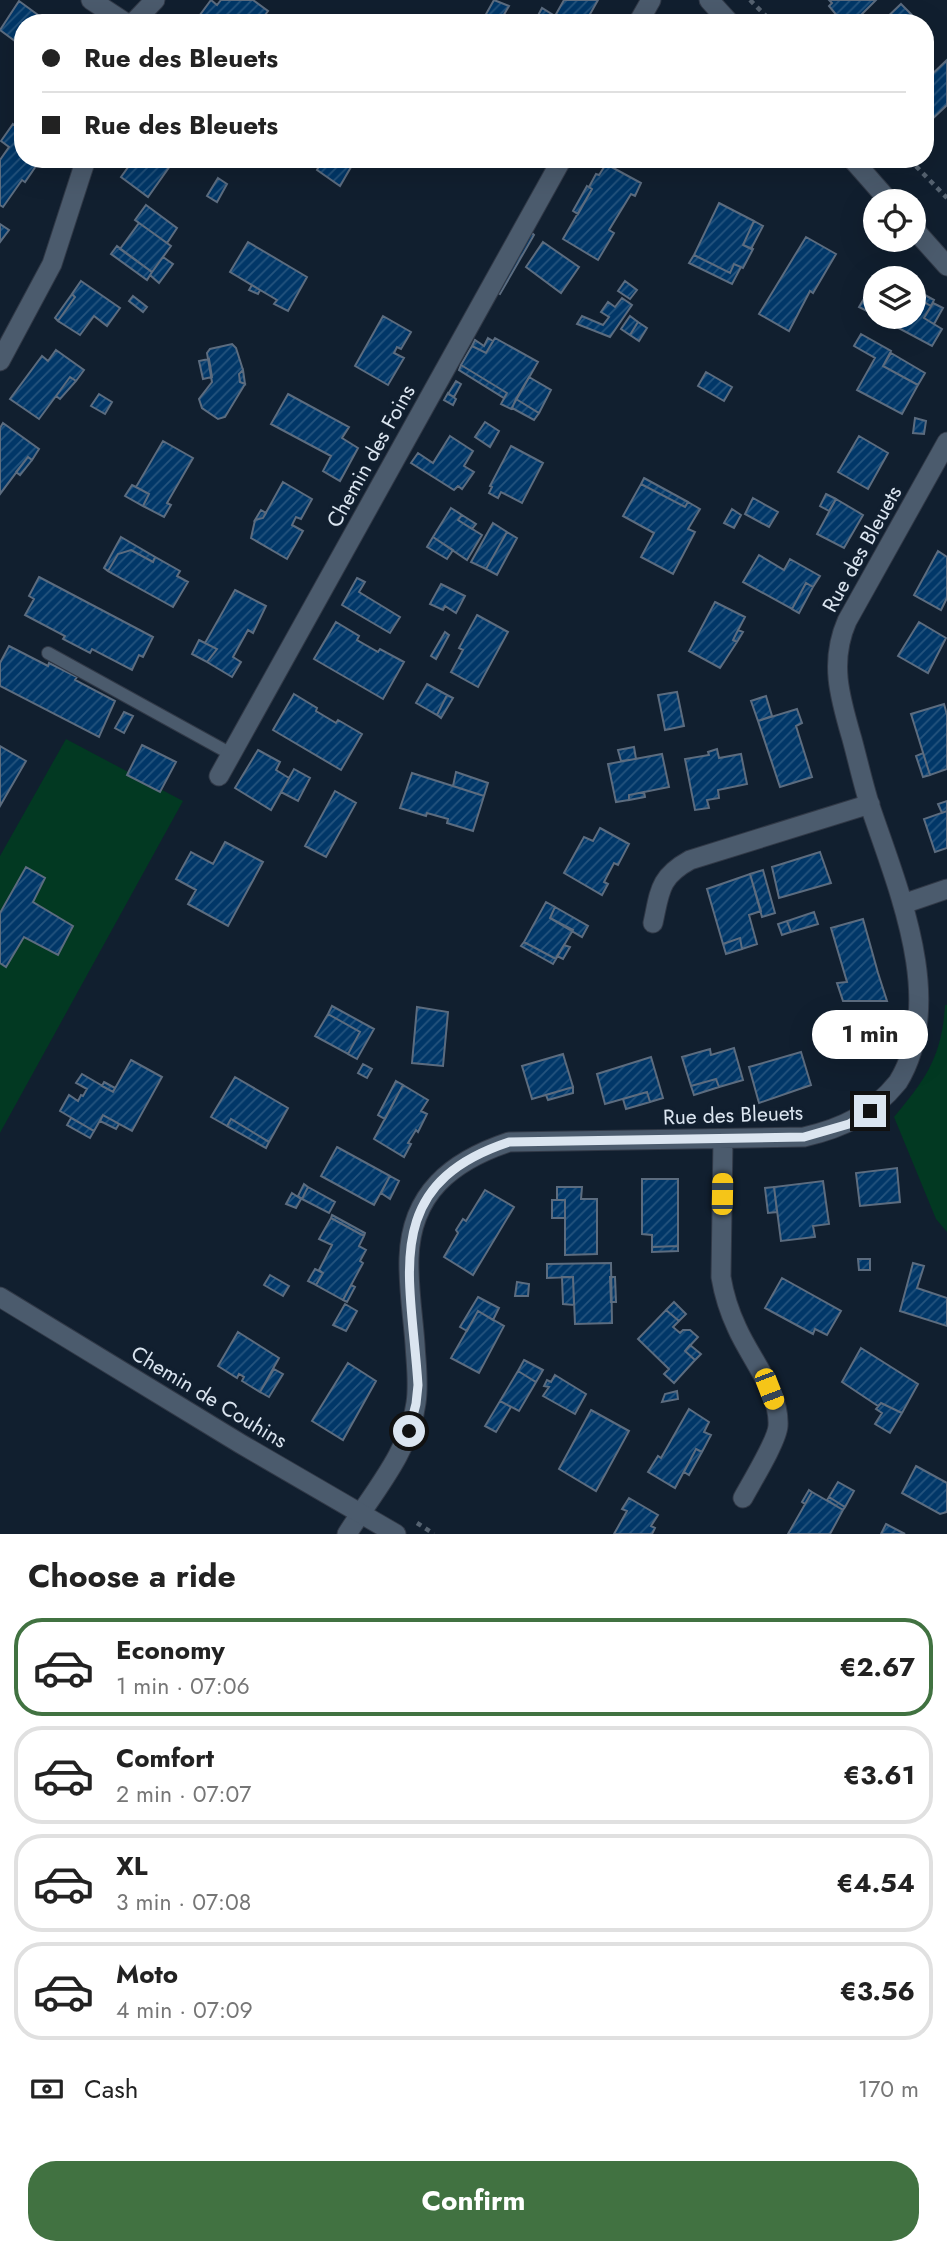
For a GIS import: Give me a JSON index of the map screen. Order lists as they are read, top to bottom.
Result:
{
  "streets": {
    "street": ["Chemin des Foins", "Rue des Bleuets", "Chemin de Couhins"]
  },
  "crossings": [
    ["Rue des Bleuets", "Chemin de Couhins"]
  ],
  "page": {
    "banner": ["Rue des Bleuets", "Rue des Bleuets"],
    "bubble": "1 min",
    "heading": "Choose a ride",
    "list": [
      {
        "name": "Economy",
        "note": "1 min · 07:06",
        "value": "€2.67"
      },
      {
        "name": "Comfort",
        "note": "2 min · 07:07",
        "value": "€3.61"
      },
      {
        "name": "XL",
        "note": "3 min · 07:08",
        "value": "€4.54"
      },
      {
        "name": "Moto",
        "note": "4 min · 07:09",
        "value": "€3.56"
      }
    ],
    "pay": ["Cash", "170 m"],
    "buttons": "Confirm"
  }
}
